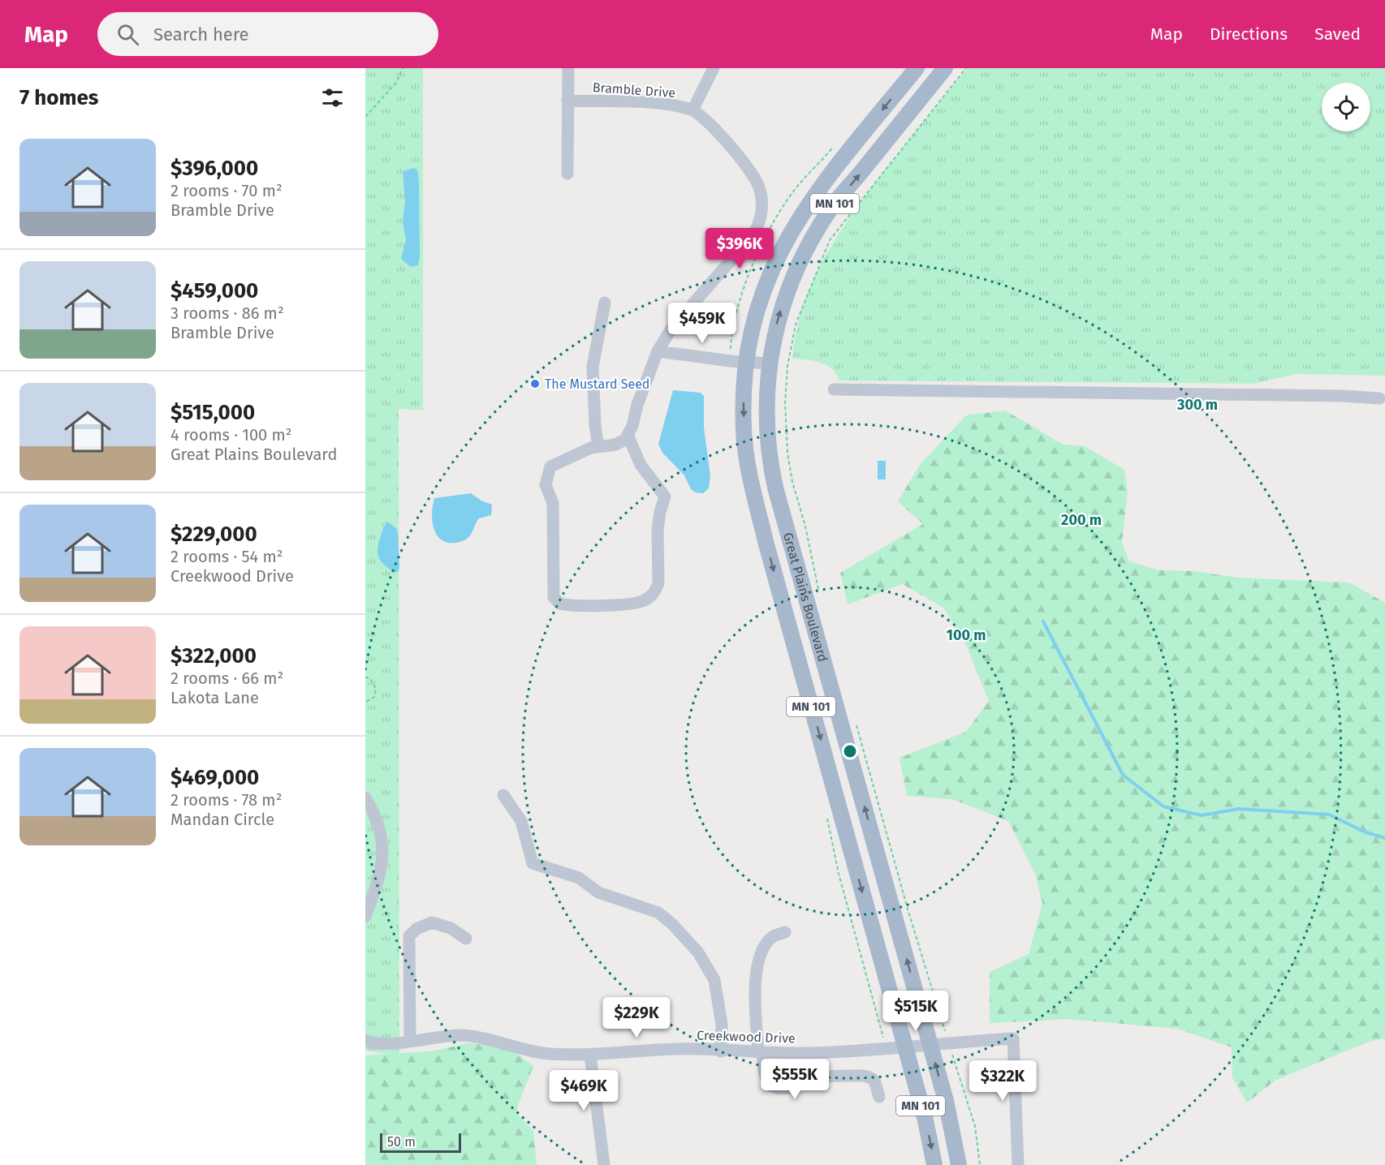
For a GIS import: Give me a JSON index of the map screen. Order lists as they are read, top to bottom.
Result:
{
  "streets": {
    "main road": ["MN 101", "Great Plains Boulevard"],
    "street": ["Bramble Drive", "Creekwood Drive"]
  },
  "crossings": [
    ["Great Plains Boulevard", "Creekwood Drive"]
  ],
  "places": ["The Mustard Seed"],
  "scale_bar": "50 m",
  "page": {
    "header": "Map",
    "search": "Search here",
    "nav": ["Map", "Directions", "Saved"],
    "heading": "7 homes",
    "list": [
      {
        "name": "$396,000",
        "note": "2 rooms · 70 m² · Bramble Drive"
      },
      {
        "name": "$459,000",
        "note": "3 rooms · 86 m² · Bramble Drive"
      },
      {
        "name": "$515,000",
        "note": "4 rooms · 100 m² · Great Plains Boulevard"
      },
      {
        "name": "$229,000",
        "note": "2 rooms · 54 m² · Creekwood Drive"
      },
      {
        "name": "$322,000",
        "note": "2 rooms · 66 m² · Lakota Lane"
      },
      {
        "name": "$469,000",
        "note": "2 rooms · 78 m² · Mandan Circle"
      }
    ],
    "price": [
      "$396K",
      "$459K",
      "$515K",
      "$229K",
      "$555K",
      "$322K",
      "$469K"
    ],
    "scale": "50 m"
  },
  "rings": ["300 m", "200 m", "100 m"]
}
